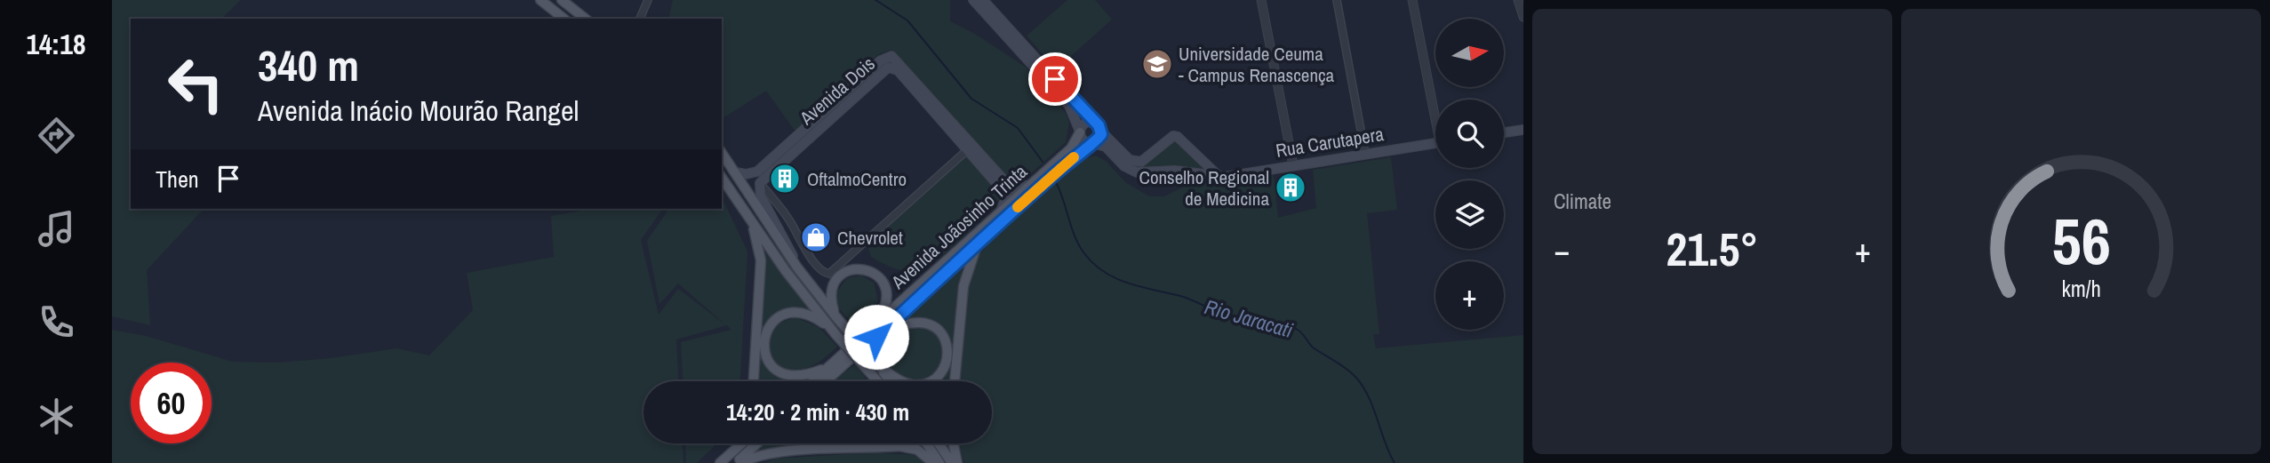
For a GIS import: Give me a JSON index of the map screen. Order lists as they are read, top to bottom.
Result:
{
  "streets": {
    "main road": ["Avenida Dois", "Rua Carutapera", "Avenida Joãosinho Trinta"]
  },
  "crossings": [
    ["Avenida Dois", "Avenida Joãosinho Trinta"],
    ["Rua Carutapera", "Avenida Joãosinho Trinta"]
  ],
  "water": ["Rio Jaracati"],
  "places": {
    "school or university": ["Universidade Ceuma - Campus Renascença"],
    "building": ["OftalmoCentro", "Conselho Regional de Medicina"],
    "shop": ["Chevrolet"]
  },
  "north": "right",
  "page": {
    "tabs": "14:18",
    "tile": "Climate",
    "map_buttons": "+",
    "turn": ["340 m", "Avenida Inácio Mourão Rangel"],
    "then": "Then",
    "heat": ["−", "21.5°", "+"],
    "limit": "60",
    "trip": "14:20 · 2 min · 430 m",
    "gauge": ["56", "km/h"]
  }
}
